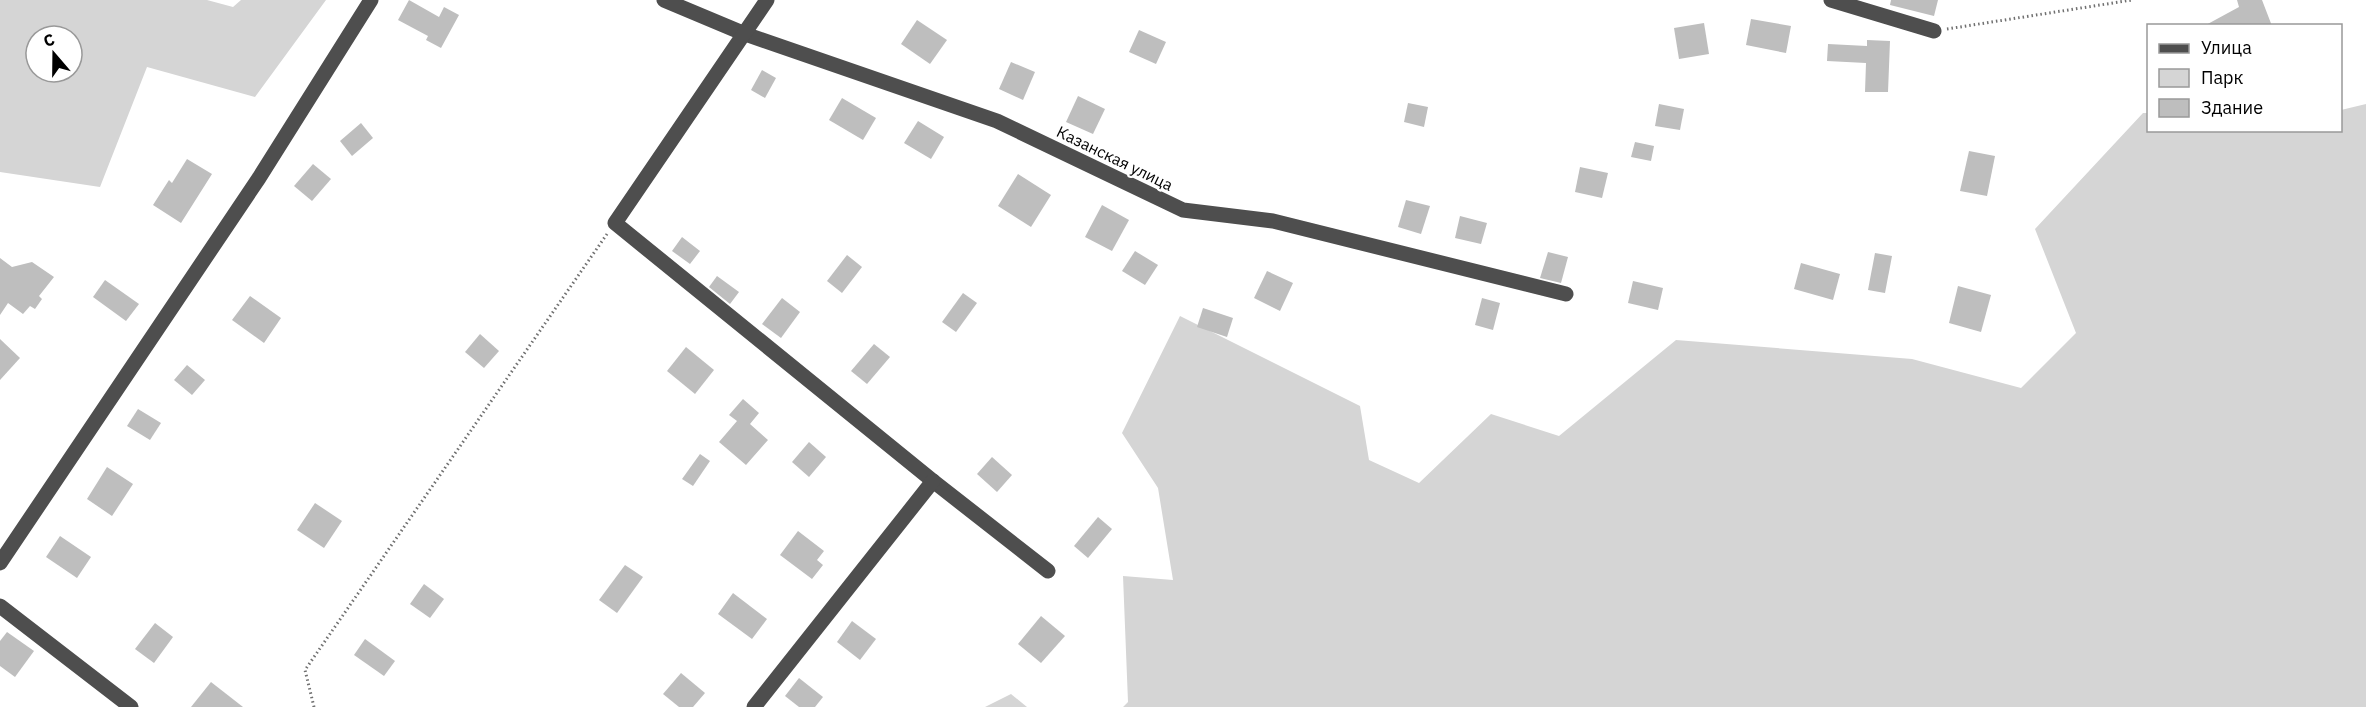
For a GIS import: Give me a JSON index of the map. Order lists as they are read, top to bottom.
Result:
{
  "streets": {
    "street": ["Казанская улица"]
  },
  "legend": ["Улица", "Парк", "Здание"],
  "north": "top"
}
